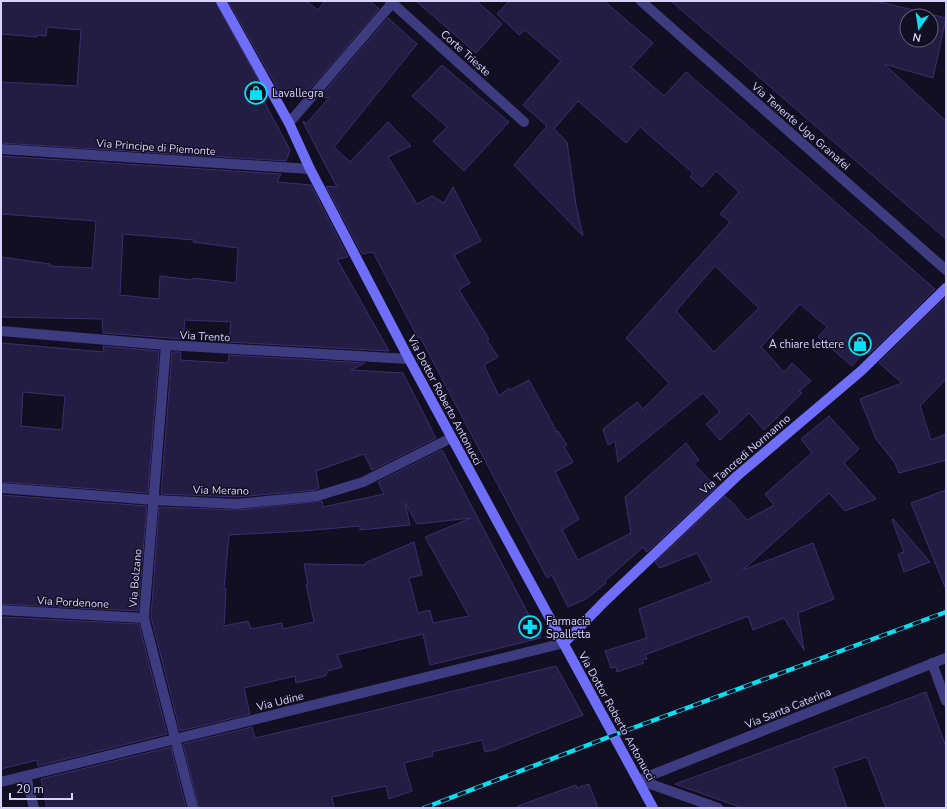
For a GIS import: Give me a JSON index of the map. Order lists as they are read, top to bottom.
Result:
{
  "streets": {
    "main road": ["Via Dottor Roberto Antonucci", "Via Tancredi Normanno"],
    "street": [
      "Corte Trieste",
      "Via Tenente Ugo Granafei",
      "Via Principe di Piemonte",
      "Via Trento",
      "Via Merano",
      "Via Bolzano",
      "Via Pordenone",
      "Via Udine",
      "Via Santa Caterina"
    ]
  },
  "crossings": [
    ["Via Principe di Piemonte", "Via Dottor Roberto Antonucci"],
    ["Via Trento", "Via Dottor Roberto Antonucci"],
    ["Via Trento", "Via Bolzano"],
    ["Via Dottor Roberto Antonucci", "Via Tancredi Normanno"],
    ["Via Dottor Roberto Antonucci", "Via Merano"],
    ["Via Dottor Roberto Antonucci", "Via Udine"],
    ["Via Dottor Roberto Antonucci", "Via Santa Caterina"],
    ["Via Tancredi Normanno", "Via Udine"],
    ["Via Merano", "Via Bolzano"],
    ["Via Bolzano", "Via Pordenone"],
    ["Via Bolzano", "Via Udine"]
  ],
  "places": {
    "shop": ["Lavallegra", "A chiare lettere"],
    "pharmacy": ["Farmacia Spalletta"]
  },
  "scale_bar": "20 m",
  "north": "bottom"
}
